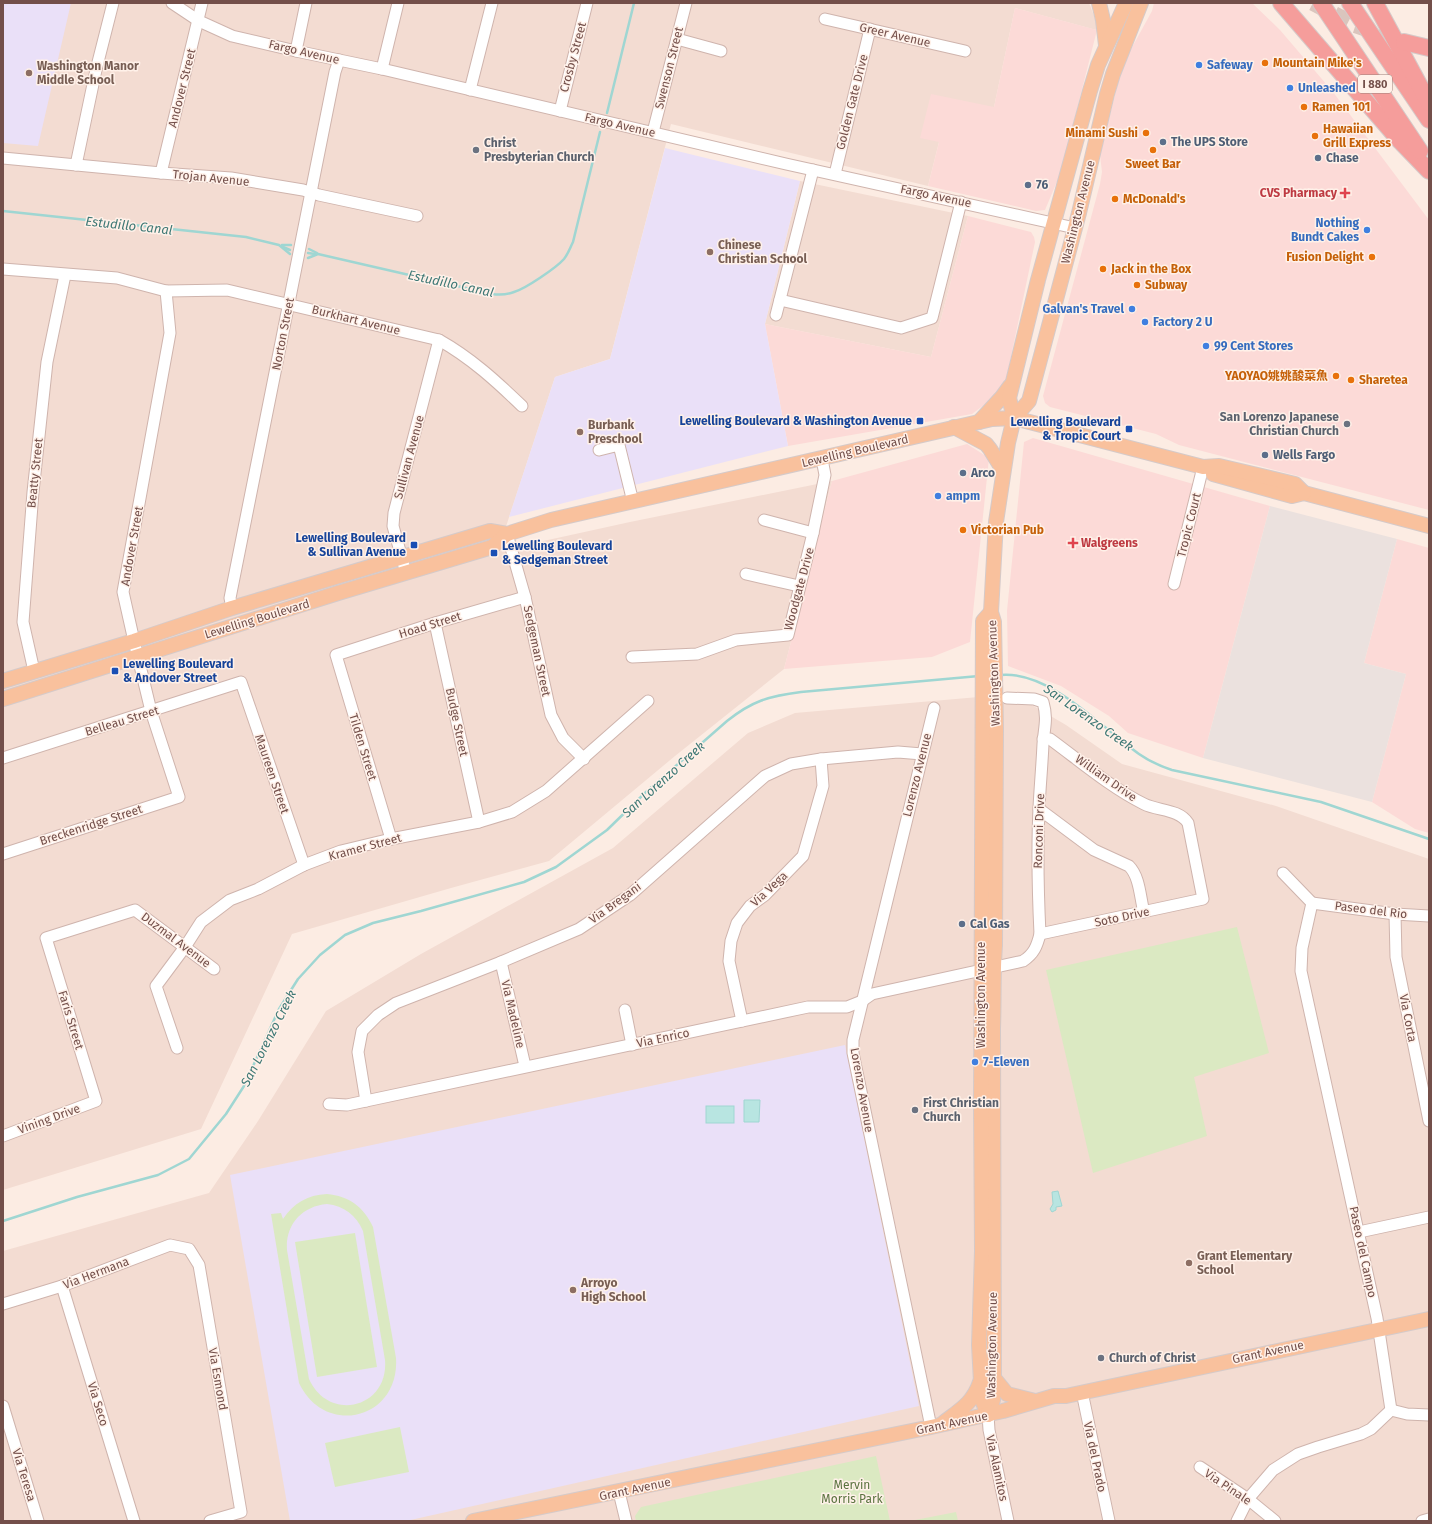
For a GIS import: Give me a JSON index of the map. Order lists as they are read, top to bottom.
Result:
{
  "streets": {
    "highway": ["I 880"],
    "main road": ["Washington Avenue", "Lewelling Boulevard", "Grant Avenue"],
    "street": [
      "Greer Avenue",
      "Fargo Avenue",
      "Crosby Street",
      "Swenson Street",
      "Andover Street",
      "Golden Gate Drive",
      "Trojan Avenue",
      "Burkhart Avenue",
      "Norton Street",
      "Sullivan Avenue",
      "Beatty Street",
      "Tropic Court",
      "Woodgate Drive",
      "Hoad Street",
      "Sedgeman Street",
      "Belleau Street",
      "Budge Street",
      "Tilden Street",
      "Maureen Street",
      "Lorenzo Avenue",
      "William Drive",
      "Breckenridge Street",
      "Ronconi Drive",
      "Kramer Street",
      "Via Vega",
      "Via Bregani",
      "Paseo del Rio",
      "Soto Drive",
      "Duzmal Avenue",
      "Via Madeline",
      "Via Corta",
      "Faris Street",
      "Via Enrico",
      "Vining Drive",
      "Paseo del Campo",
      "Via Hermana",
      "Via Esmond",
      "Via Seco",
      "Via del Prado",
      "Via Alamitos",
      "Via Teresa",
      "Via Pinale"
    ]
  },
  "crossings": [
    ["Greer Avenue", "Golden Gate Drive"],
    ["Fargo Avenue", "Crosby Street"],
    ["Fargo Avenue", "Swenson Street"],
    ["Fargo Avenue", "Andover Street"],
    ["Fargo Avenue", "Golden Gate Drive"],
    ["Fargo Avenue", "Washington Avenue"],
    ["Fargo Avenue", "Norton Street"],
    ["Andover Street", "Trojan Avenue"],
    ["Andover Street", "Burkhart Avenue"],
    ["Andover Street", "Lewelling Boulevard"],
    ["Andover Street", "Belleau Street"],
    ["Andover Street", "Breckenridge Street"],
    ["Trojan Avenue", "Norton Street"],
    ["Washington Avenue", "Lewelling Boulevard"],
    ["Washington Avenue", "Ronconi Drive"],
    ["Washington Avenue", "Via Enrico"],
    ["Washington Avenue", "Grant Avenue"],
    ["Washington Avenue", "Via Alamitos"],
    ["Burkhart Avenue", "Norton Street"],
    ["Burkhart Avenue", "Sullivan Avenue"],
    ["Burkhart Avenue", "Beatty Street"],
    ["Norton Street", "Lewelling Boulevard"],
    ["Lewelling Boulevard", "Sullivan Avenue"],
    ["Lewelling Boulevard", "Beatty Street"],
    ["Lewelling Boulevard", "Tropic Court"],
    ["Lewelling Boulevard", "Woodgate Drive"],
    ["Lewelling Boulevard", "Sedgeman Street"],
    ["Hoad Street", "Sedgeman Street"],
    ["Hoad Street", "Budge Street"],
    ["Hoad Street", "Tilden Street"],
    ["Sedgeman Street", "Kramer Street"],
    ["Belleau Street", "Maureen Street"],
    ["Budge Street", "Kramer Street"],
    ["Tilden Street", "Kramer Street"],
    ["Maureen Street", "Kramer Street"],
    ["Lorenzo Avenue", "Via Bregani"],
    ["Lorenzo Avenue", "Via Enrico"],
    ["Lorenzo Avenue", "Grant Avenue"],
    ["William Drive", "Ronconi Drive"],
    ["William Drive", "Soto Drive"],
    ["Ronconi Drive", "Soto Drive"],
    ["Ronconi Drive", "Via Enrico"],
    ["Kramer Street", "Duzmal Avenue"],
    ["Via Vega", "Via Bregani"],
    ["Via Vega", "Via Enrico"],
    ["Via Bregani", "Via Madeline"],
    ["Via Bregani", "Via Enrico"],
    ["Paseo del Rio", "Via Corta"],
    ["Paseo del Rio", "Paseo del Campo"],
    ["Duzmal Avenue", "Faris Street"],
    ["Via Madeline", "Via Enrico"],
    ["Faris Street", "Vining Drive"],
    ["Paseo del Campo", "Grant Avenue"],
    ["Via Hermana", "Via Esmond"],
    ["Via Hermana", "Via Seco"],
    ["Grant Avenue", "Via del Prado"],
    ["Grant Avenue", "Via Alamitos"]
  ],
  "water": ["Estudillo Canal", "San Lorenzo Creek"],
  "parks": ["Mervin Morris Park"],
  "places": {
    "other": [
      "Mountain Mike's",
      "Safeway",
      "Washington Manor Middle School",
      "Unleashed",
      "Ramen 101",
      "Minami Sushi",
      "Hawaiian Grill Express",
      "The UPS Store",
      "Christ Presbyterian Church",
      "Sweet Bar",
      "Chase",
      "76",
      "McDonald's",
      "Nothing Bundt Cakes",
      "Chinese Christian School",
      "Fusion Delight",
      "Jack in the Box",
      "Subway",
      "Galvan's Travel",
      "Factory 2 U",
      "99 Cent Stores",
      "YAOYAO姚姚酸菜魚",
      "Sharetea",
      "San Lorenzo Japanese Christian Church",
      "Burbank Preschool",
      "Wells Fargo",
      "Arco",
      "ampm",
      "Victorian Pub",
      "Cal Gas",
      "7-Eleven",
      "First Christian Church",
      "Grant Elementary School",
      "Arroyo High School",
      "Church of Christ"
    ],
    "health": ["CVS Pharmacy", "Walgreens"],
    "transit": [
      "Lewelling Boulevard & Washington Avenue",
      "Lewelling Boulevard & Tropic Court",
      "Lewelling Boulevard & Sullivan Avenue",
      "Lewelling Boulevard & Sedgeman Street",
      "Lewelling Boulevard & Andover Street"
    ]
  }
}
